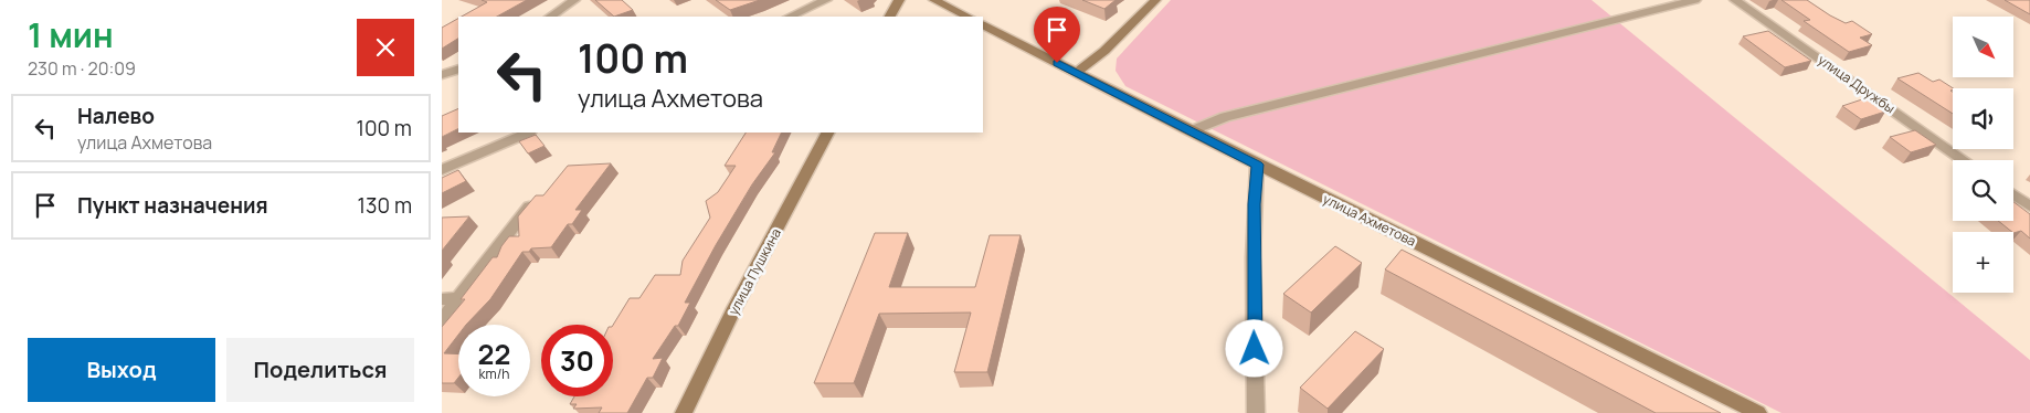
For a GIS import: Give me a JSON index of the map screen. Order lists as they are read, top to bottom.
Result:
{
  "streets": {
    "main road": ["улица Ахметова", "улица Пушкина"],
    "street": ["улица Дружбы"]
  },
  "north": "bottom right",
  "page": {
    "heading": ["1 мин", "230 m · 20:09"],
    "map_buttons": "+",
    "turn": ["100 m", "улица Ахметова"],
    "list": [
      {
        "name": "Налево",
        "note": "улица Ахметова",
        "value": "100 m"
      },
      {
        "name": "Пункт назначения",
        "value": "130 m"
      }
    ],
    "speed": "22 km/h",
    "limit": "30",
    "buttons": ["Выход", "Поделиться"]
  }
}
